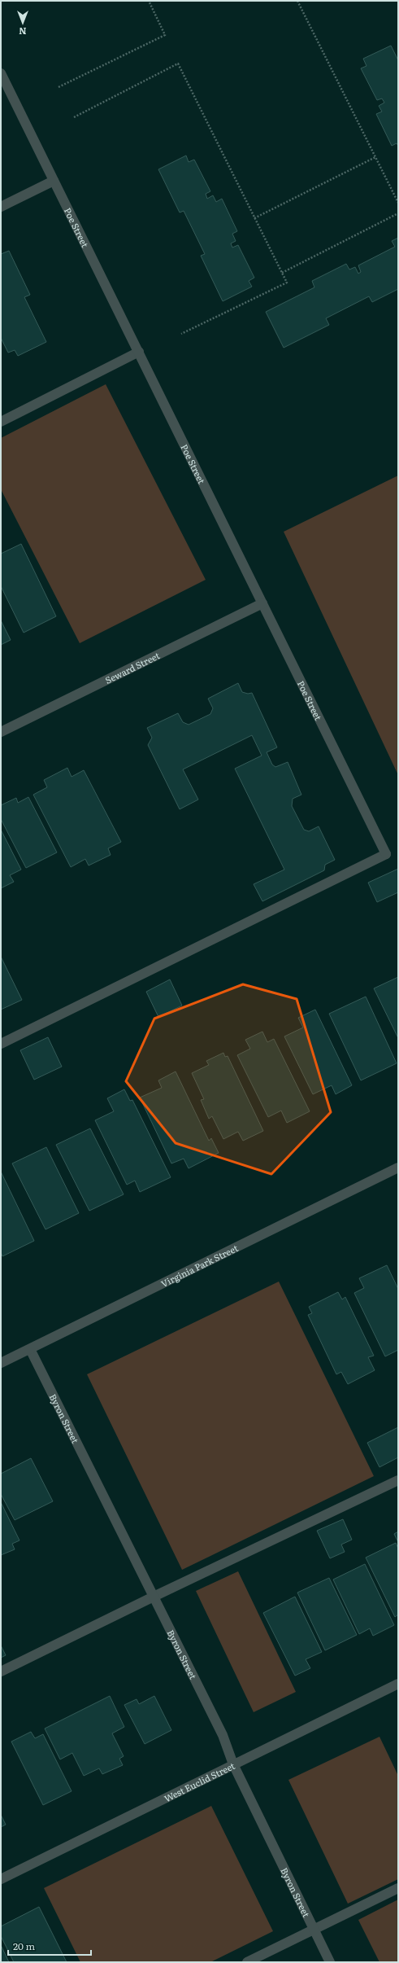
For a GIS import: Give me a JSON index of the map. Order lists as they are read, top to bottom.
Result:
{
  "streets": {
    "street": [
      "Poe Street",
      "Seward Street",
      "Virginia Park Street",
      "Byron Street",
      "West Euclid Street"
    ]
  },
  "crossings": [
    ["Poe Street", "Seward Street"],
    ["Virginia Park Street", "Byron Street"],
    ["Byron Street", "West Euclid Street"]
  ],
  "scale_bar": "20 m",
  "north": "bottom"
}
